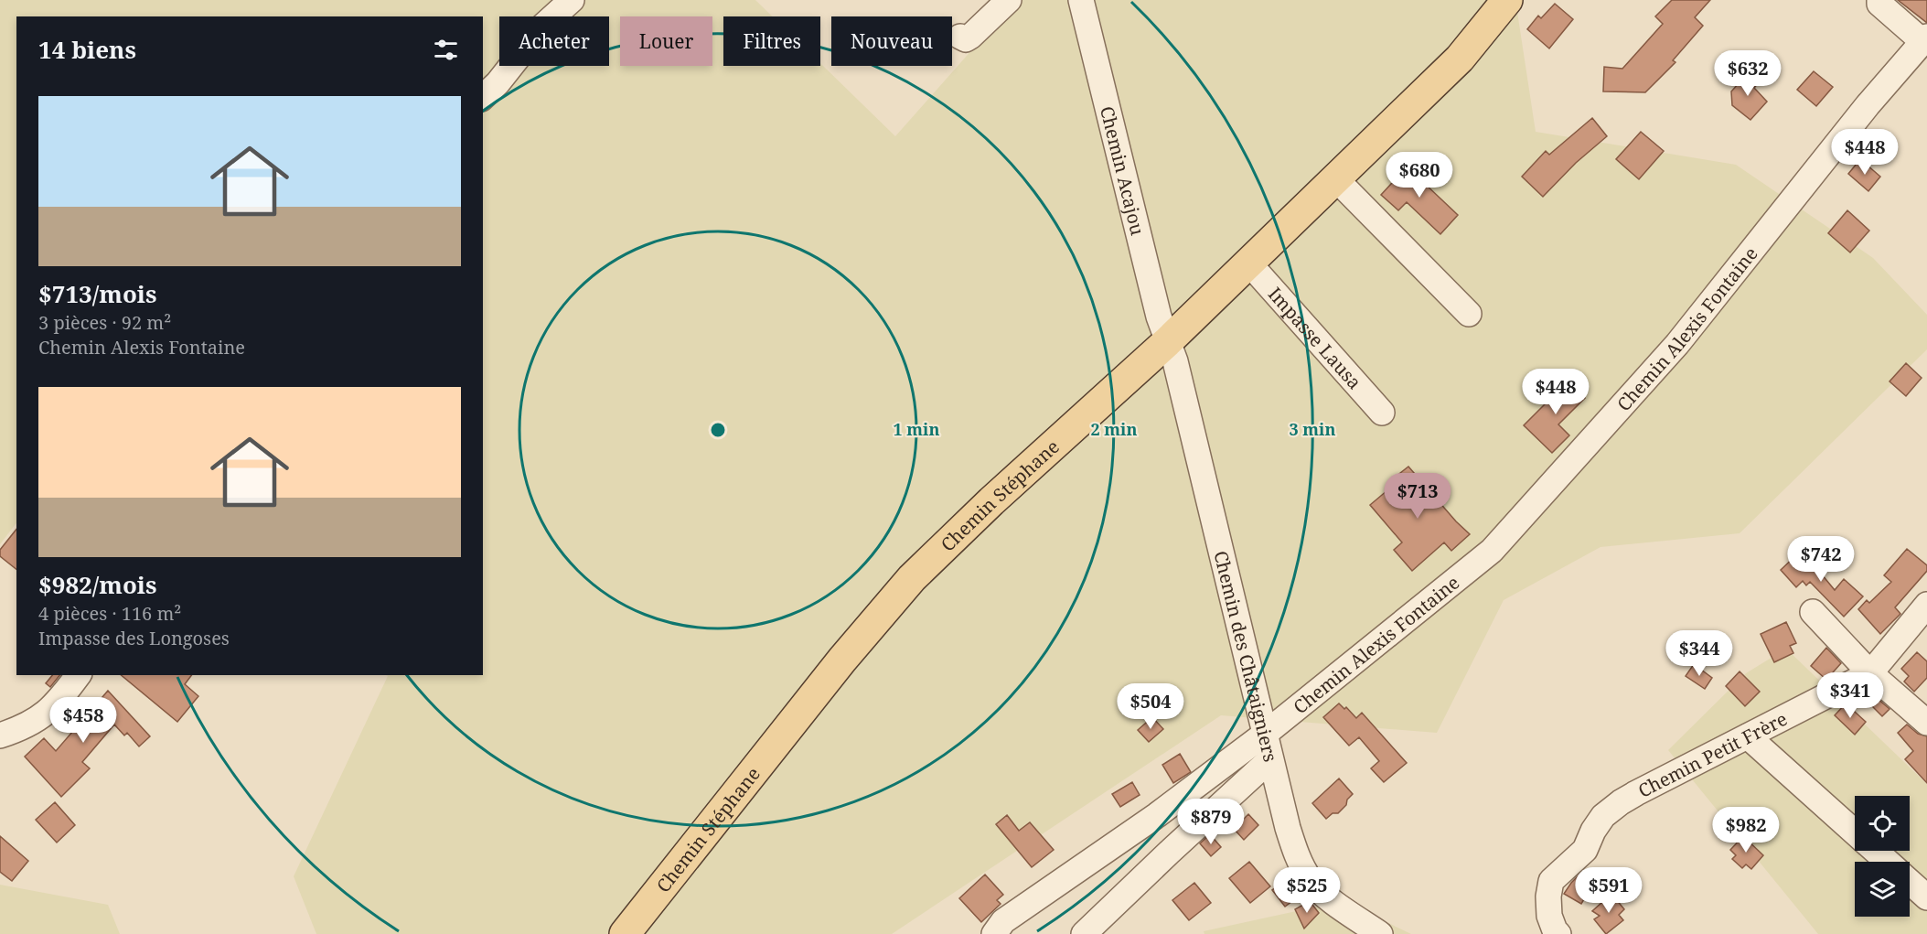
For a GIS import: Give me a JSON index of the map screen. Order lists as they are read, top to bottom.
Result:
{
  "streets": {
    "main road": ["Chemin Stéphane"],
    "street": [
      "Chemin Acajou",
      "Chemin Alexis Fontaine",
      "Impasse Lausa",
      "Chemin des Châtaigniers",
      "Chemin Petit Frère"
    ]
  },
  "crossings": [
    ["Chemin Acajou", "Chemin Stéphane"],
    ["Chemin Acajou", "Chemin des Châtaigniers"],
    ["Chemin Alexis Fontaine", "Chemin des Châtaigniers"],
    ["Impasse Lausa", "Chemin Stéphane"],
    ["Chemin Stéphane", "Chemin des Châtaigniers"]
  ],
  "page": {
    "chip": [
      "Acheter",
      "Louer",
      "Filtres",
      "Nouveau"
    ],
    "heading": "14 biens",
    "price": [
      "$632",
      "$448",
      "$680",
      "$448",
      "$713",
      "$742",
      "$344",
      "$341",
      "$504",
      "$458",
      "$879",
      "$982",
      "$525",
      "$591"
    ],
    "list": [
      {
        "name": "$713/mois",
        "note": "3 pièces · 92 m² · Chemin Alexis Fontaine"
      },
      {
        "name": "$982/mois",
        "note": "4 pièces · 116 m² · Impasse des Longoses"
      }
    ]
  },
  "rings": ["1 min", "2 min", "3 min"]
}
